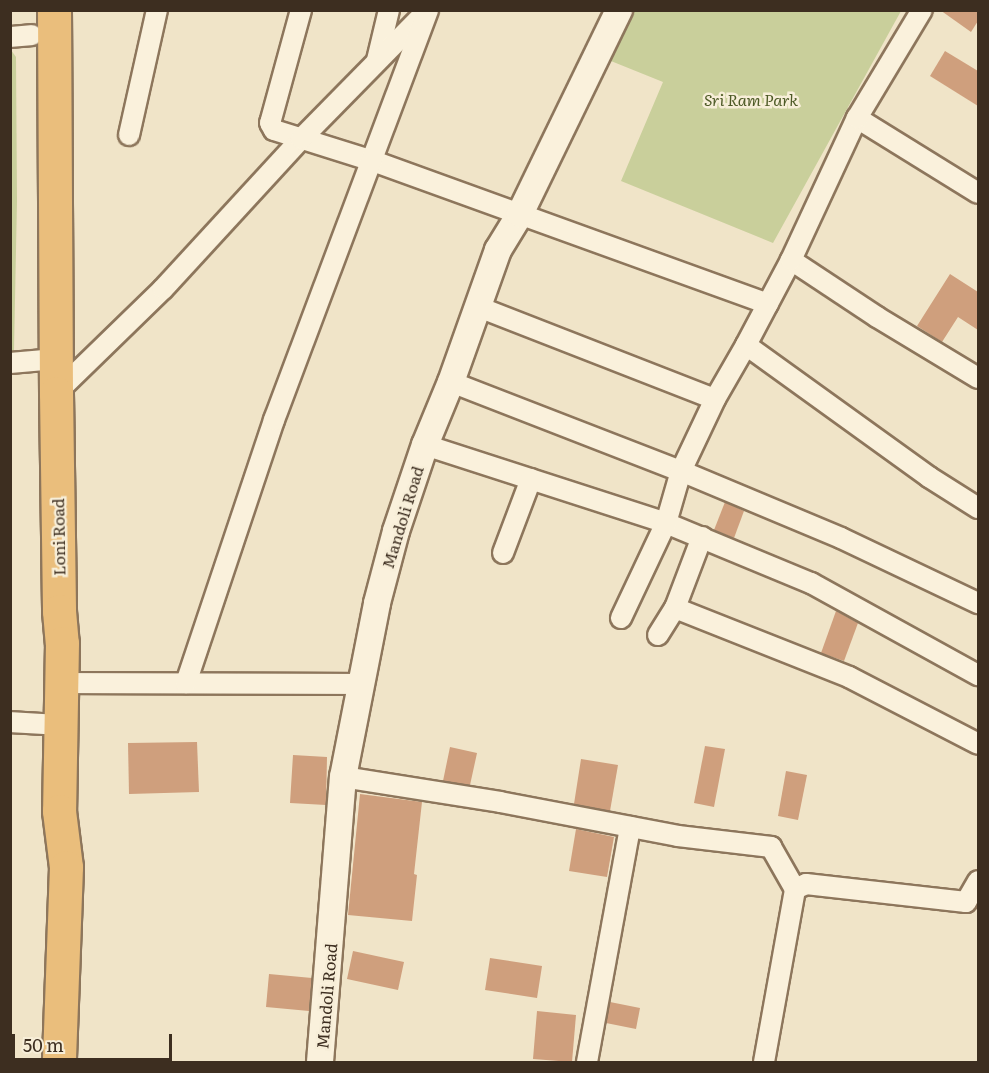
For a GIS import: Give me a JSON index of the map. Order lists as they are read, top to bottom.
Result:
{
  "streets": {
    "highway": ["Loni Road"],
    "street": ["Mandoli Road"]
  },
  "parks": ["Sri Ram Park"],
  "scale_bar": "50 m"
}
